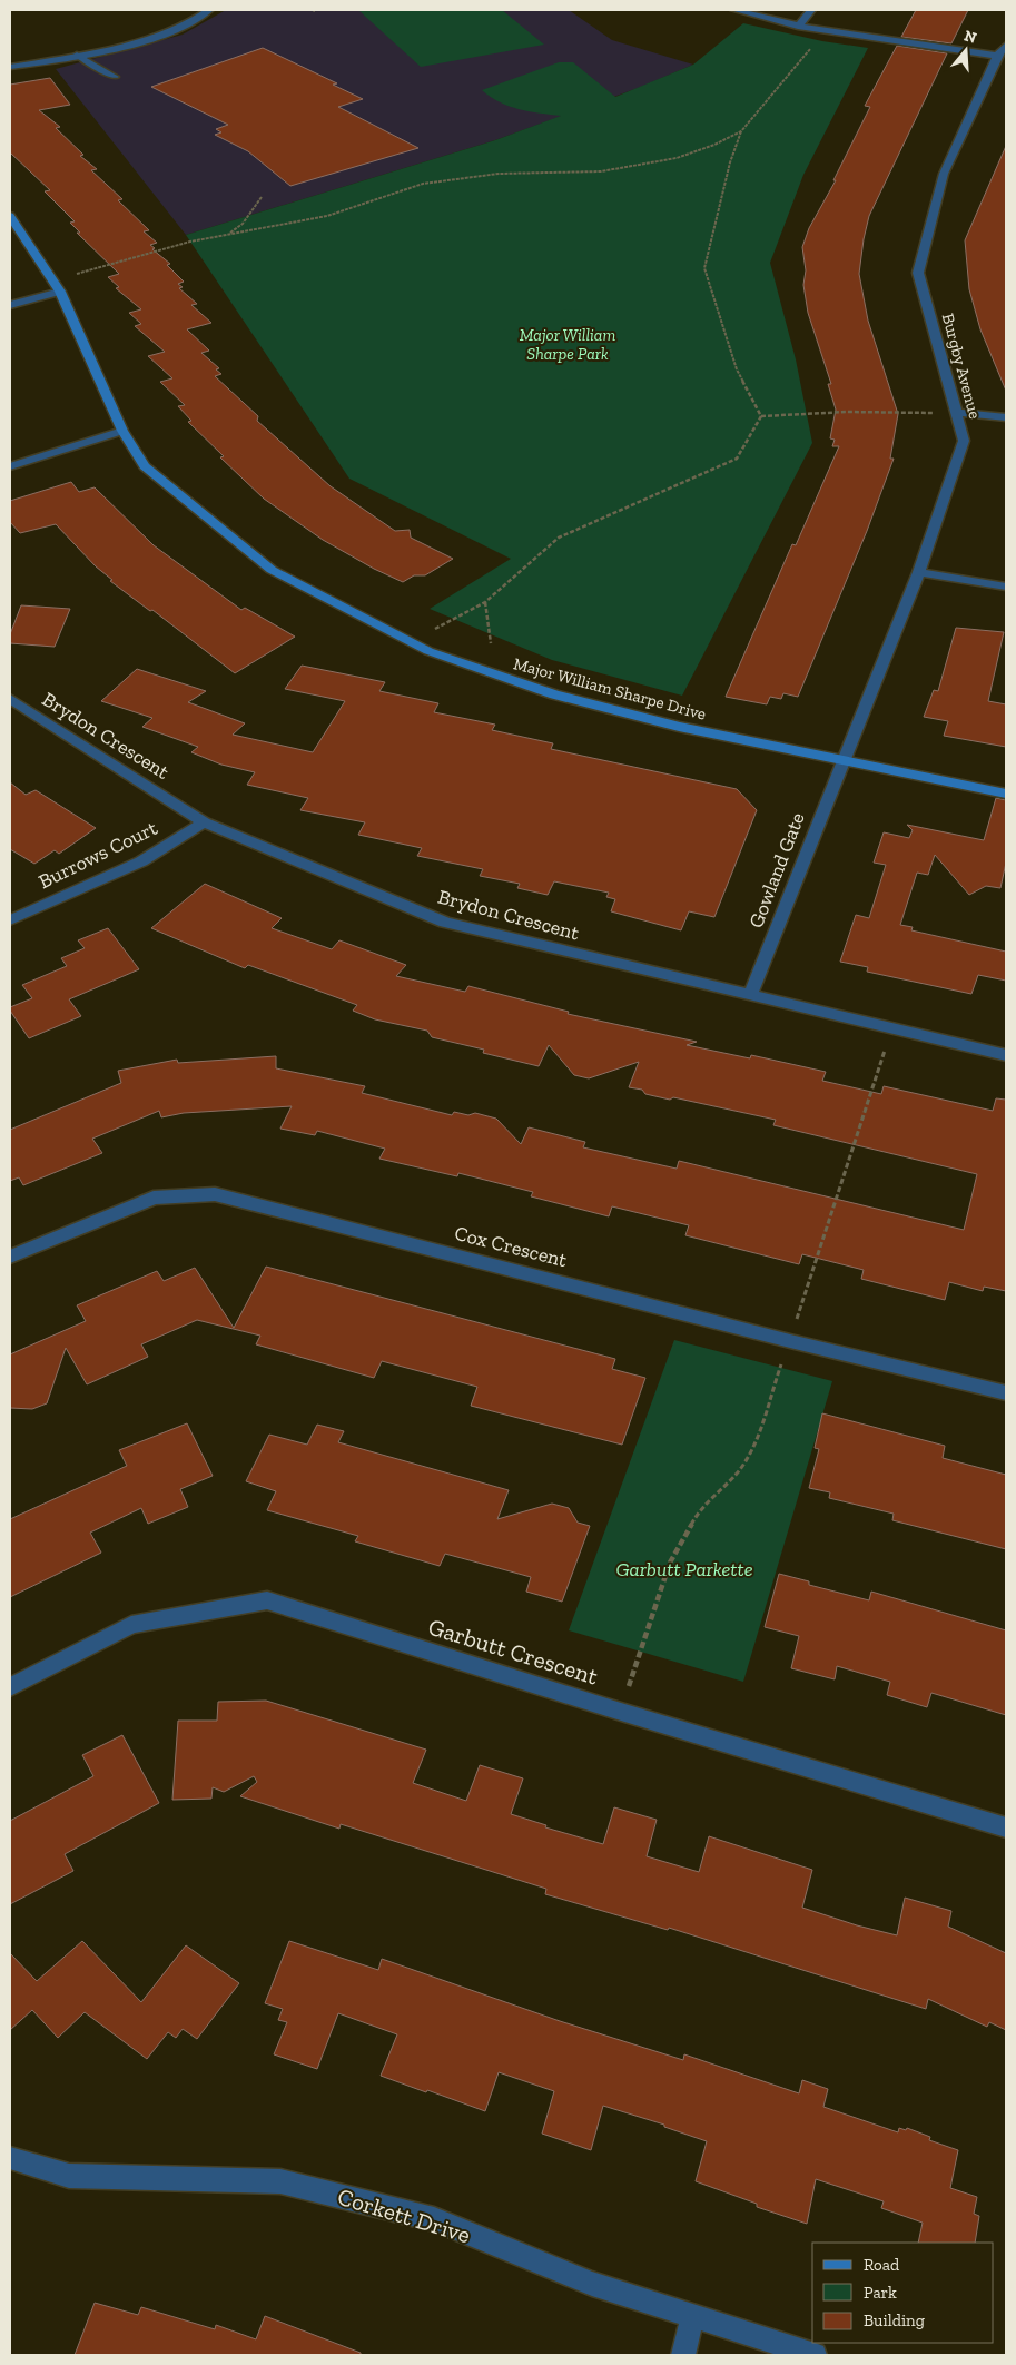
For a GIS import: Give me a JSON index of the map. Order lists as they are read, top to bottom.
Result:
{
  "streets": {
    "street": [
      "Burgby Avenue",
      "Major William Sharpe Drive",
      "Brydon Crescent",
      "Burrows Court",
      "Gowland Gate",
      "Cox Crescent",
      "Garbutt Crescent",
      "Corkett Drive"
    ]
  },
  "crossings": [
    ["Burgby Avenue", "Major William Sharpe Drive"],
    ["Burgby Avenue", "Gowland Gate"],
    ["Major William Sharpe Drive", "Gowland Gate"],
    ["Brydon Crescent", "Burrows Court"],
    ["Brydon Crescent", "Gowland Gate"]
  ],
  "parks": ["Major William Sharpe Park", "Garbutt Parkette"],
  "legend": ["Road", "Park", "Building"],
  "north": "top"
}
